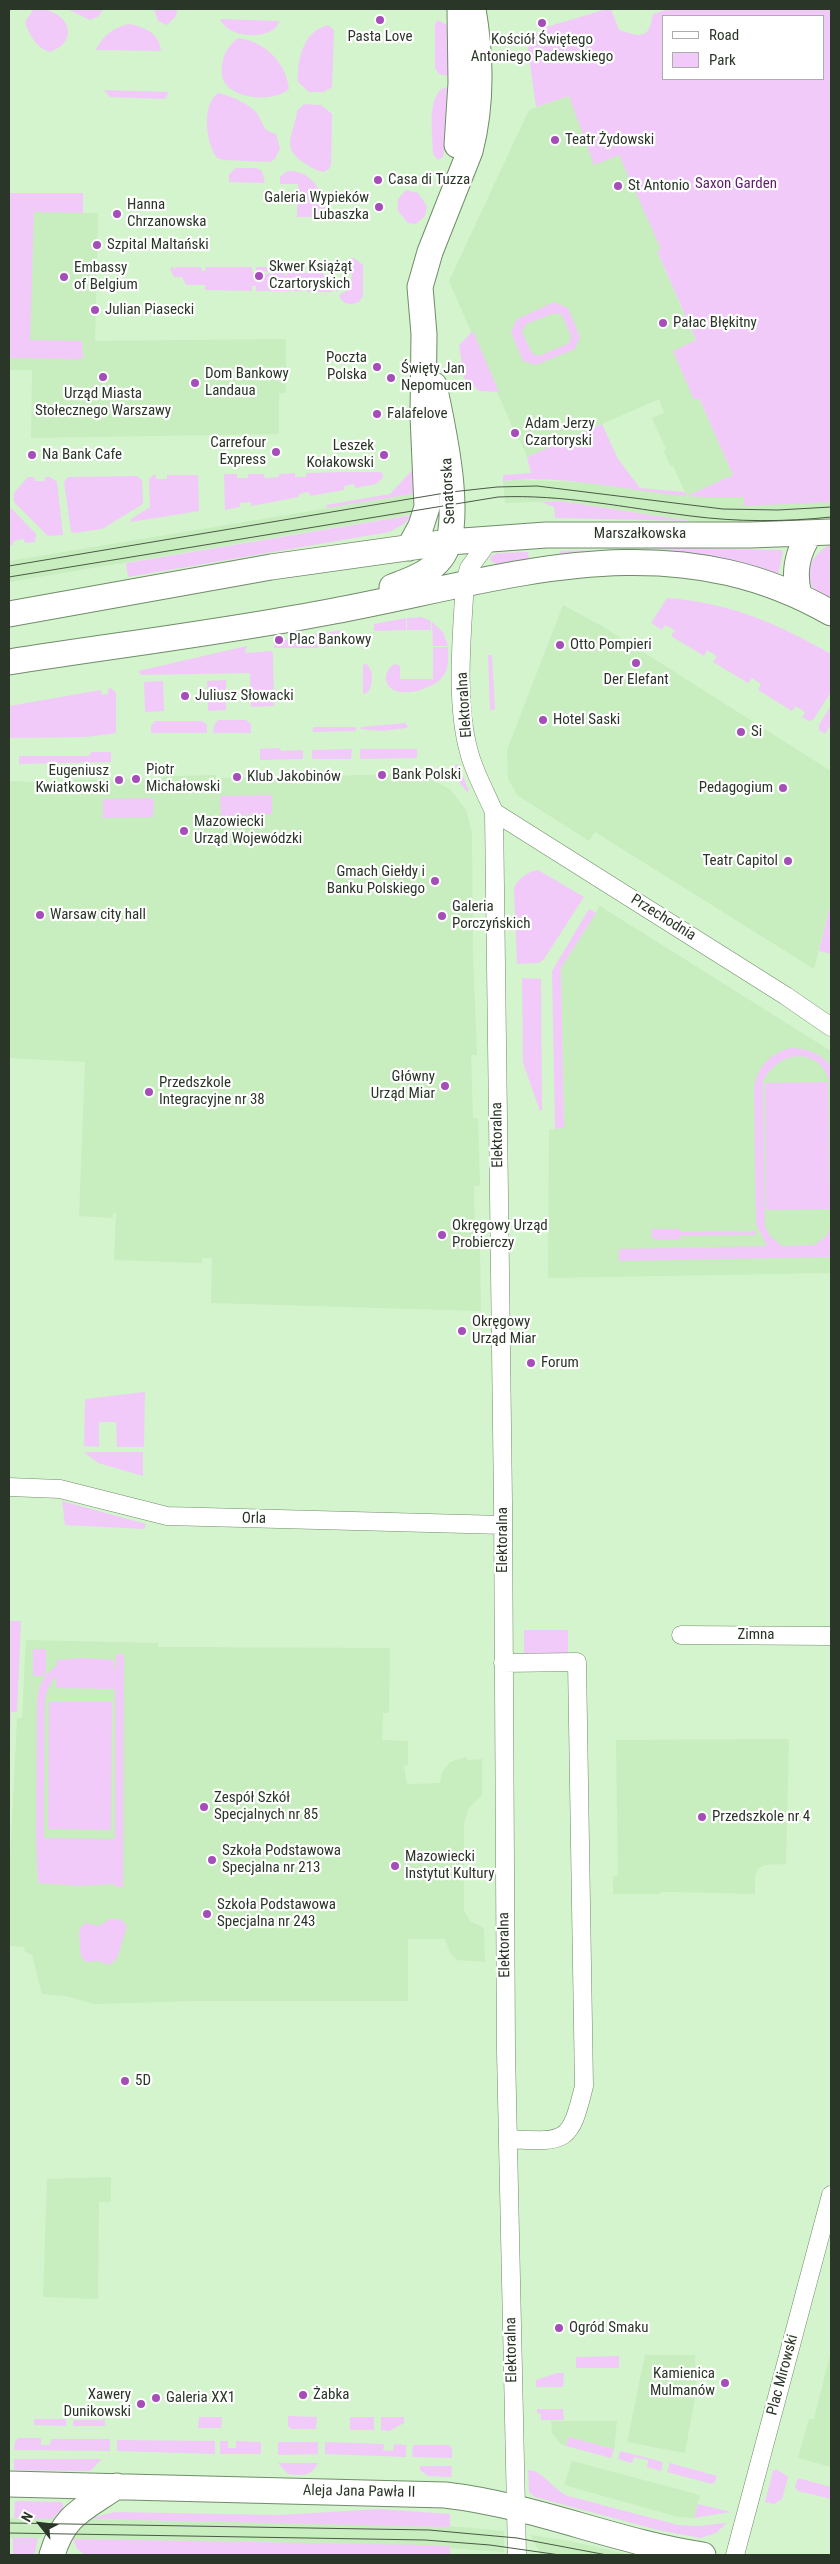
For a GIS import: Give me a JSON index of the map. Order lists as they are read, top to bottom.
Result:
{
  "streets": {
    "main road": ["Senatorska", "Marszałkowska", "Aleja Jana Pawła II"],
    "street": [
      "Elektoralna",
      "Przechodnia",
      "Orla",
      "Zimna",
      "Plac Mirowski"
    ]
  },
  "crossings": [
    ["Senatorska", "Marszałkowska"],
    ["Marszałkowska", "Elektoralna"],
    ["Elektoralna", "Przechodnia"],
    ["Elektoralna", "Orla"],
    ["Elektoralna", "Aleja Jana Pawła II"]
  ],
  "parks": ["Saxon Garden"],
  "places": [
    "Pasta Love",
    "Kościół Świętego Antoniego Padewskiego",
    "Teatr Żydowski",
    "Casa di Tuzza",
    "St Antonio",
    "Galeria Wypieków Lubaszka",
    "Hanna Chrzanowska",
    "Szpital Maltański",
    "Skwer Książąt Czartoryskich",
    "Embassy of Belgium",
    "Julian Piasecki",
    "Pałac Błękitny",
    "Poczta Polska",
    "Urząd Miasta Stołecznego Warszawy",
    "Święty Jan Nepomucen",
    "Dom Bankowy Landaua",
    "Falafelove",
    "Adam Jerzy Czartoryski",
    "Carrefour Express",
    "Na Bank Cafe",
    "Leszek Kołakowski",
    "Plac Bankowy",
    "Otto Pompieri",
    "Der Elefant",
    "Juliusz Słowacki",
    "Hotel Saski",
    "Si",
    "Bank Polski",
    "Klub Jakobinów",
    "Piotr Michałowski",
    "Eugeniusz Kwiatkowski",
    "Pedagogium",
    "Mazowiecki Urząd Wojewódzki",
    "Teatr Capitol",
    "Gmach Giełdy i Banku Polskiego",
    "Warsaw city hall",
    "Galeria Porczyńskich",
    "Główny Urząd Miar",
    "Przedszkole Integracyjne nr 38",
    "Okręgowy Urząd Probierczy",
    "Okręgowy Urząd Miar",
    "Forum",
    "Zespół Szkół Specjalnych nr 85",
    "Przedszkole nr 4",
    "Szkoła Podstawowa Specjalna nr 213",
    "Mazowiecki Instytut Kultury",
    "Szkoła Podstawowa Specjalna nr 243",
    "5D",
    "Ogród Smaku",
    "Kamienica Mulmanów",
    "Żabka",
    "Galeria XX1",
    "Xawery Dunikowski"
  ],
  "legend": ["Road", "Park"],
  "north": "top left"
}
